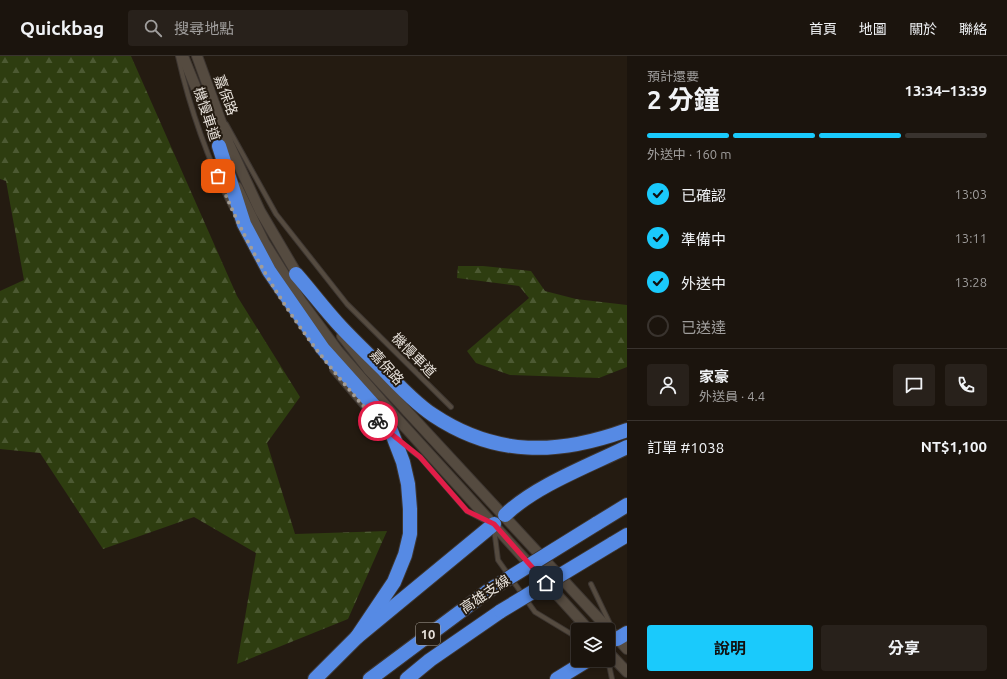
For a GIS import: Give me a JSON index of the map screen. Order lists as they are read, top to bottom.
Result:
{
  "streets": {
    "highway": ["高雄支線", "10"],
    "street": ["嘉保路"],
    "lane": ["機慢車道"]
  },
  "crossings": [
    ["嘉保路", "機慢車道"]
  ],
  "page": {
    "header": "Quickbag",
    "search": "搜尋地點",
    "nav": [
      "首頁",
      "地圖",
      "關於",
      "聯絡"
    ],
    "heading": ["2 分鐘", "預計還要", "13:34–13:39"],
    "panel": [
      "家豪",
      "外送員 · 4.4",
      "訂單 #1038",
      "NT$1,100"
    ],
    "bar": "外送中 · 160 m",
    "list": [
      ["已確認", "13:03"],
      ["準備中", "13:11"],
      ["外送中", "13:28"],
      "已送達"
    ],
    "buttons": ["說明", "分享"]
  }
}
